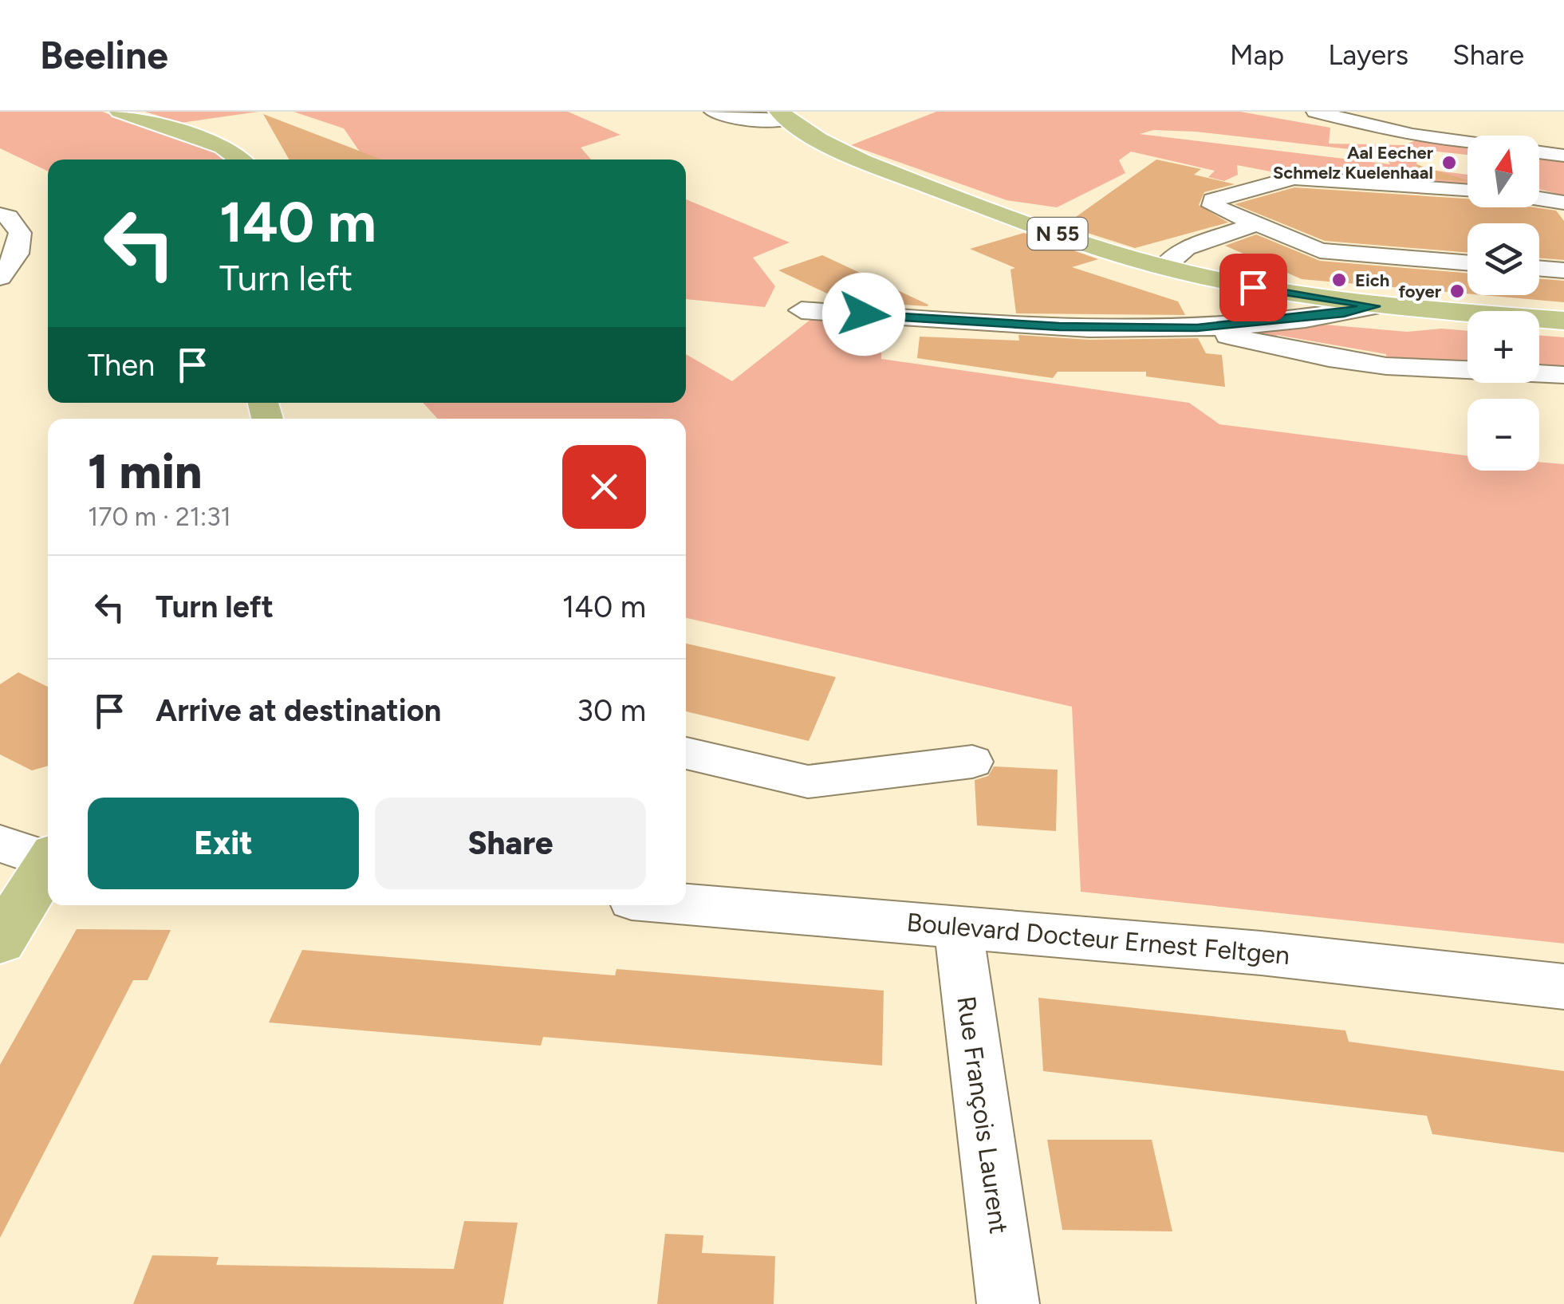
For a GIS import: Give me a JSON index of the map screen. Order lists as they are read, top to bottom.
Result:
{
  "streets": {
    "main road": ["N 55"],
    "street": ["Boulevard Docteur Ernest Feltgen", "Rue François Laurent"]
  },
  "crossings": [
    ["Boulevard Docteur Ernest Feltgen", "Rue François Laurent"]
  ],
  "places": ["Aal Eecher Schmelz Kuelenhaal", "Eich", "foyer"],
  "north": "top",
  "page": {
    "header": "Beeline",
    "nav": ["Map", "Layers", "Share"],
    "map_buttons": ["+", "−"],
    "turn": ["140 m", "Turn left"],
    "then": "Then",
    "heading": ["1 min", "170 m · 21:31"],
    "list": [
      {
        "name": "Turn left",
        "value": "140 m"
      },
      {
        "name": "Arrive at destination",
        "value": "30 m"
      }
    ],
    "buttons": ["Exit", "Share"]
  }
}
